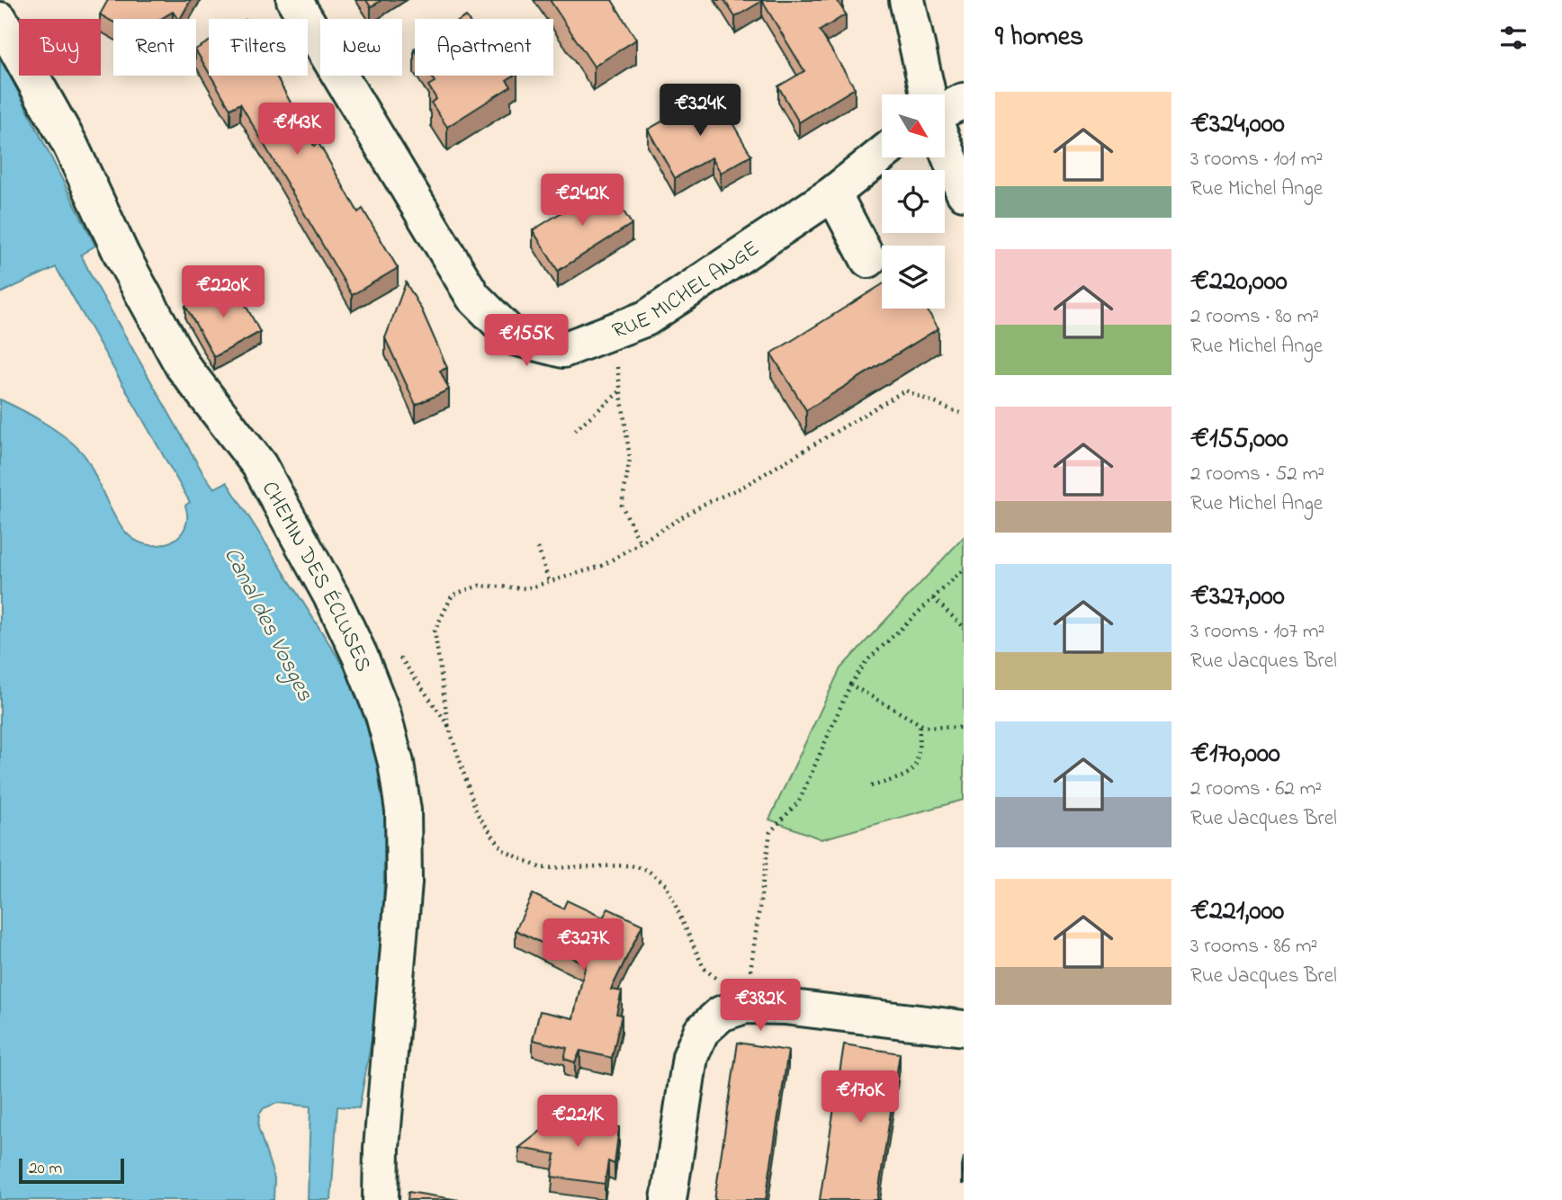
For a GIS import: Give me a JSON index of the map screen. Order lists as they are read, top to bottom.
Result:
{
  "streets": {
    "street": ["RUE MICHEL ANGE", "CHEMIN DES ÉCLUSES"]
  },
  "water": ["Canal des Vosges"],
  "scale_bar": "20 m",
  "north": "bottom right",
  "page": {
    "heading": "9 homes",
    "chip": [
      "Buy",
      "Rent",
      "Filters",
      "New",
      "Apartment"
    ],
    "list": [
      {
        "name": "€324,000",
        "note": "3 rooms · 101 m² · Rue Michel Ange"
      },
      {
        "name": "€220,000",
        "note": "2 rooms · 80 m² · Rue Michel Ange"
      },
      {
        "name": "€155,000",
        "note": "2 rooms · 52 m² · Rue Michel Ange"
      },
      {
        "name": "€327,000",
        "note": "3 rooms · 107 m² · Rue Jacques Brel"
      },
      {
        "name": "€170,000",
        "note": "2 rooms · 62 m² · Rue Jacques Brel"
      },
      {
        "name": "€221,000",
        "note": "3 rooms · 86 m² · Rue Jacques Brel"
      }
    ],
    "price": [
      "€324K",
      "€143K",
      "€242K",
      "€220K",
      "€155K",
      "€327K",
      "€382K",
      "€170K",
      "€221K"
    ],
    "scale": "20 m"
  }
}
